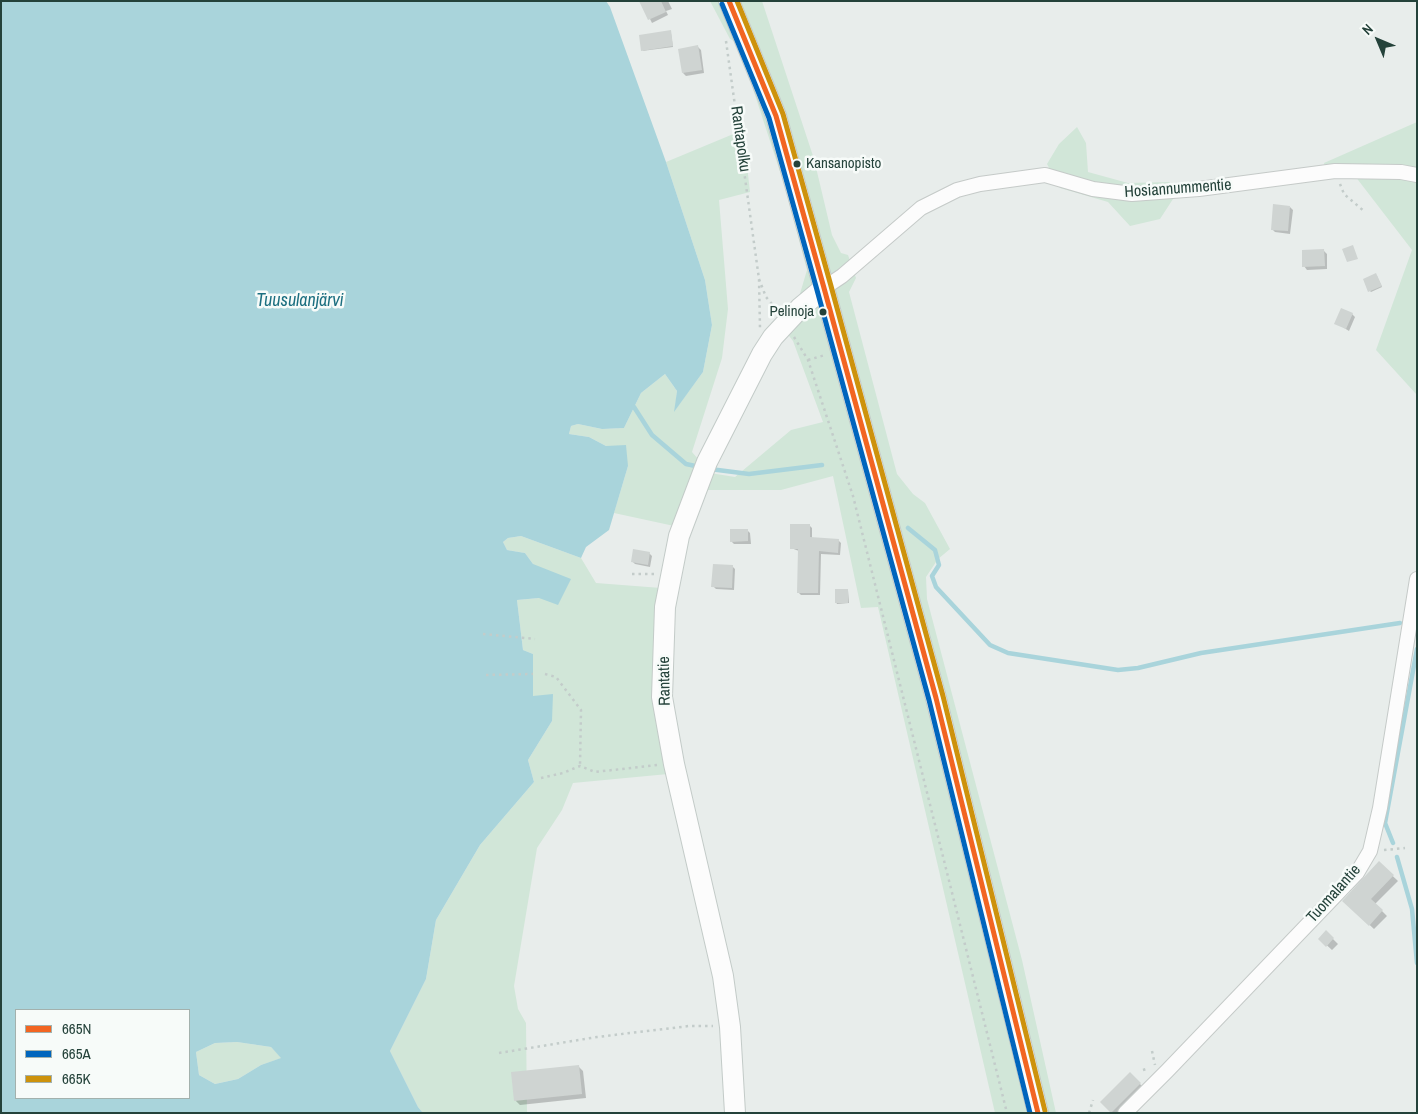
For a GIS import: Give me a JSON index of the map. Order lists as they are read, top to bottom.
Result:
{
  "streets": {
    "main road": ["Rantatie"],
    "street": ["Hosiannummentie", "Tuomalantie"],
    "path": ["Rantapolku"]
  },
  "crossings": [
    ["Rantapolku", "Rantatie"],
    ["Hosiannummentie", "Rantatie"]
  ],
  "water": ["Tuusulanjärvi"],
  "places": ["Kansanopisto", "Pelinoja"],
  "lines": ["transit line 665N", "transit line 665K", "transit line 665A"],
  "legend": ["665N", "665A", "665K"],
  "north": "top left"
}
